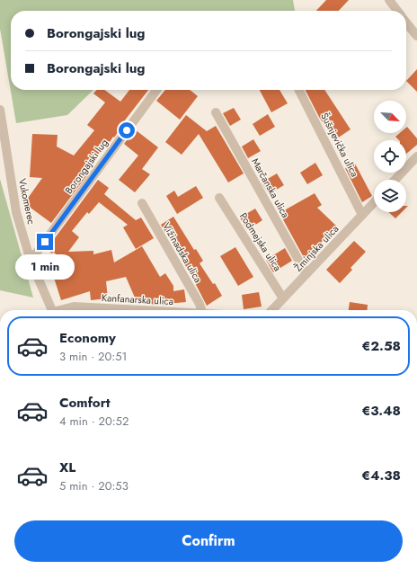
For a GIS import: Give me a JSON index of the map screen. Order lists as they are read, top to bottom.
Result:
{
  "streets": {
    "street": [
      "Šušnjevička ulica",
      "Borongajski lug",
      "Marčanska ulica",
      "Vukomerec",
      "Podmejska ulica",
      "Žminjska ulica",
      "Vižinadska ulica",
      "Kanfanarska ulica"
    ]
  },
  "crossings": [
    ["Šušnjevička ulica", "Žminjska ulica"],
    ["Borongajski lug", "Vukomerec"],
    ["Marčanska ulica", "Žminjska ulica"],
    ["Podmejska ulica", "Žminjska ulica"]
  ],
  "north": "bottom right",
  "page": {
    "banner": ["Borongajski lug", "Borongajski lug"],
    "bubble": "1 min",
    "list": [
      {
        "name": "Economy",
        "note": "3 min · 20:51",
        "value": "€2.58"
      },
      {
        "name": "Comfort",
        "note": "4 min · 20:52",
        "value": "€3.48"
      },
      {
        "name": "XL",
        "note": "5 min · 20:53",
        "value": "€4.38"
      }
    ],
    "buttons": "Confirm"
  }
}
